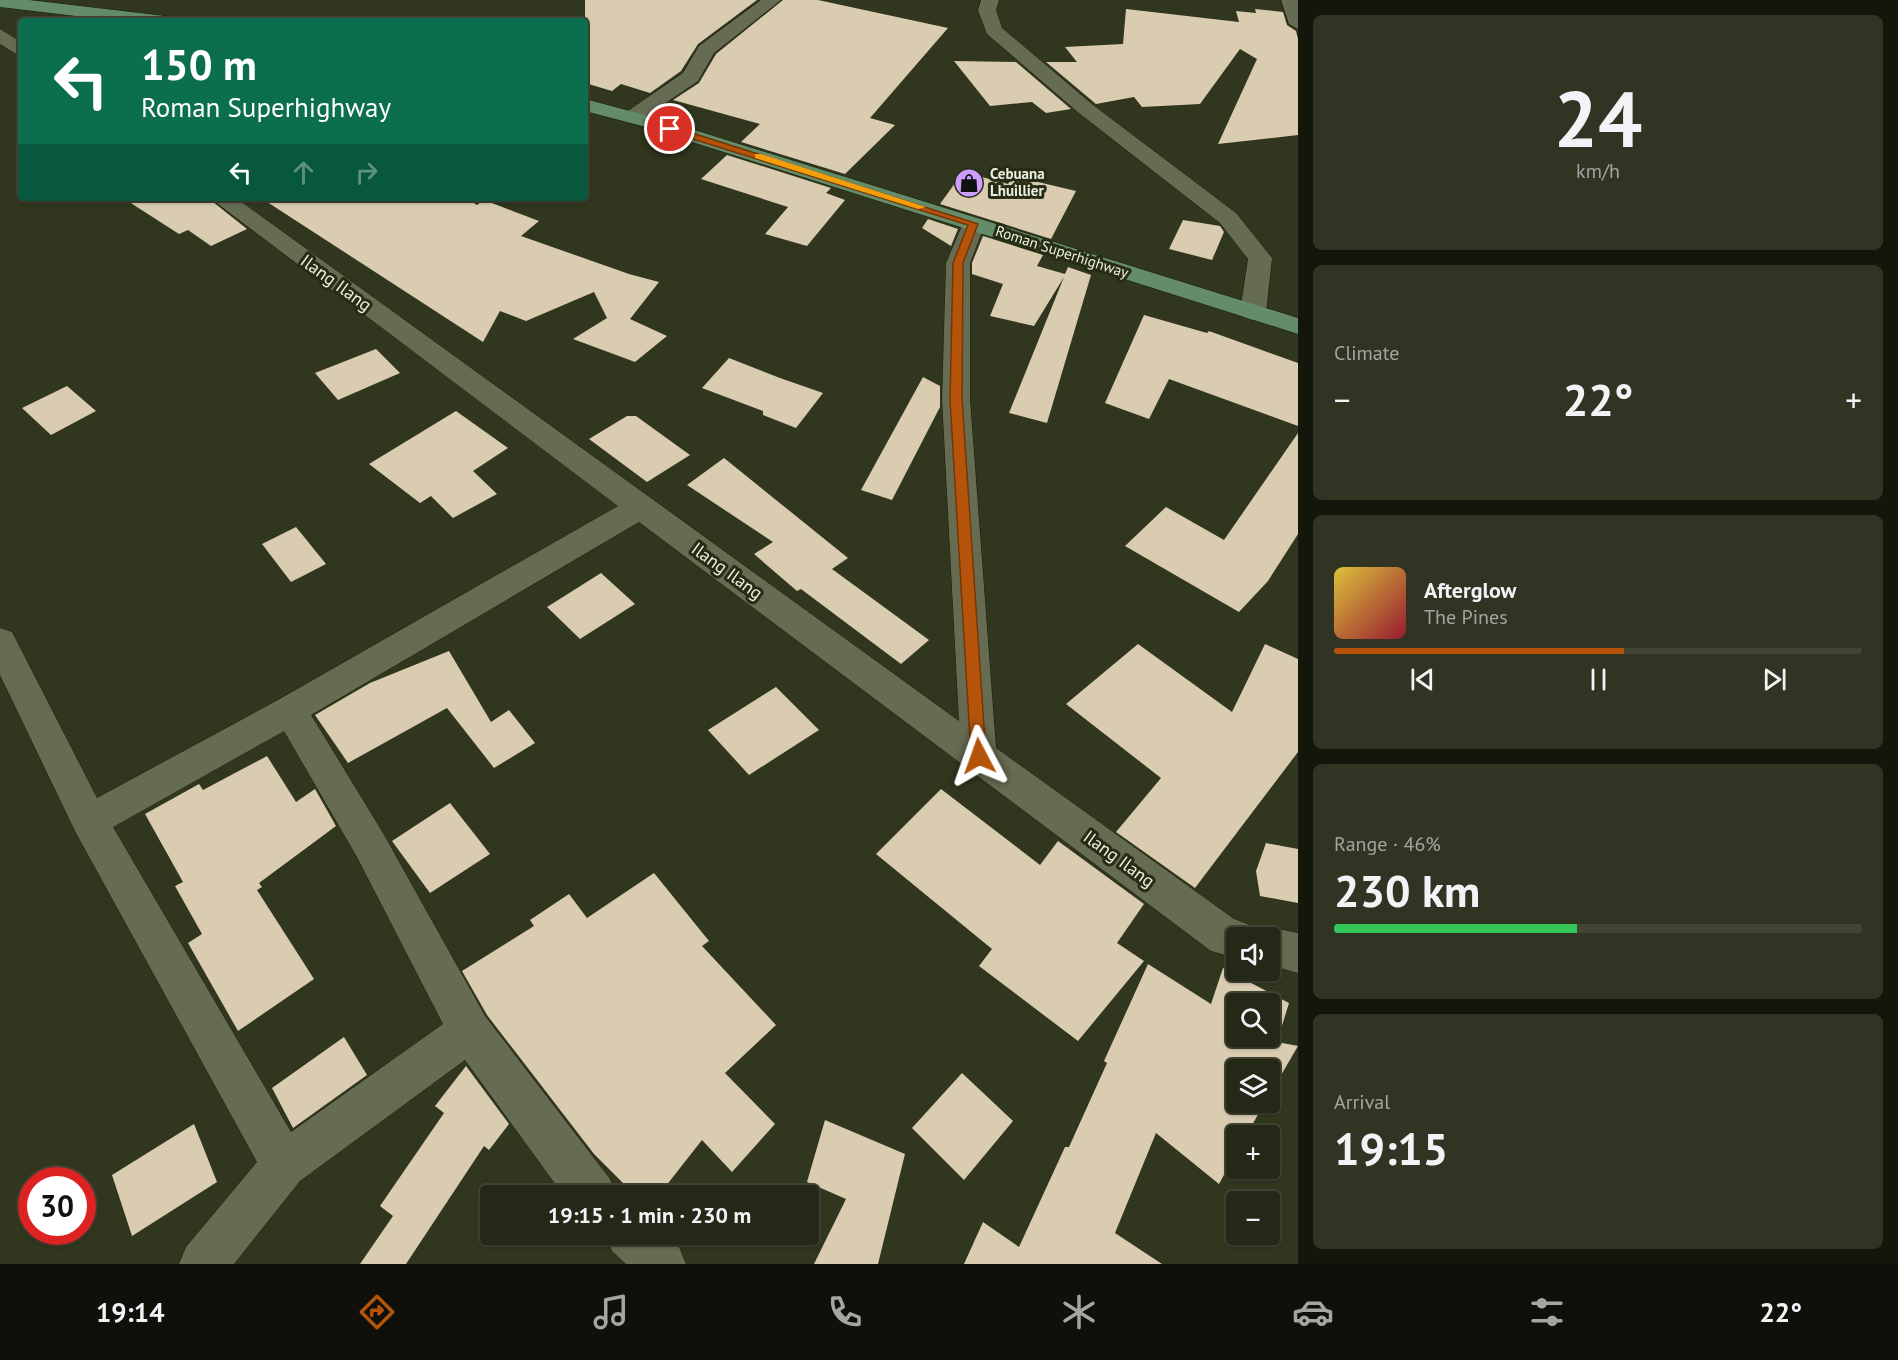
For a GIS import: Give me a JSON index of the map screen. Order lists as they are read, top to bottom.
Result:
{
  "streets": {
    "main road": ["Roman Superhighway"],
    "street": ["Ilang Ilang"]
  },
  "places": {
    "shop": ["Cebuana Lhuillier"]
  },
  "page": {
    "tile": [
      ["24", "km/h"],
      "Climate",
      ["Range · 46%", "230 km"],
      ["Arrival", "19:15"]
    ],
    "turn": ["150 m", "Roman Superhighway"],
    "heat": ["−", "22°", "+"],
    "song": ["Afterglow", "The Pines"],
    "map_buttons": ["+", "−"],
    "limit": "30",
    "trip": "19:15 · 1 min · 230 m",
    "tabs": ["19:14", "22°"]
  }
}
